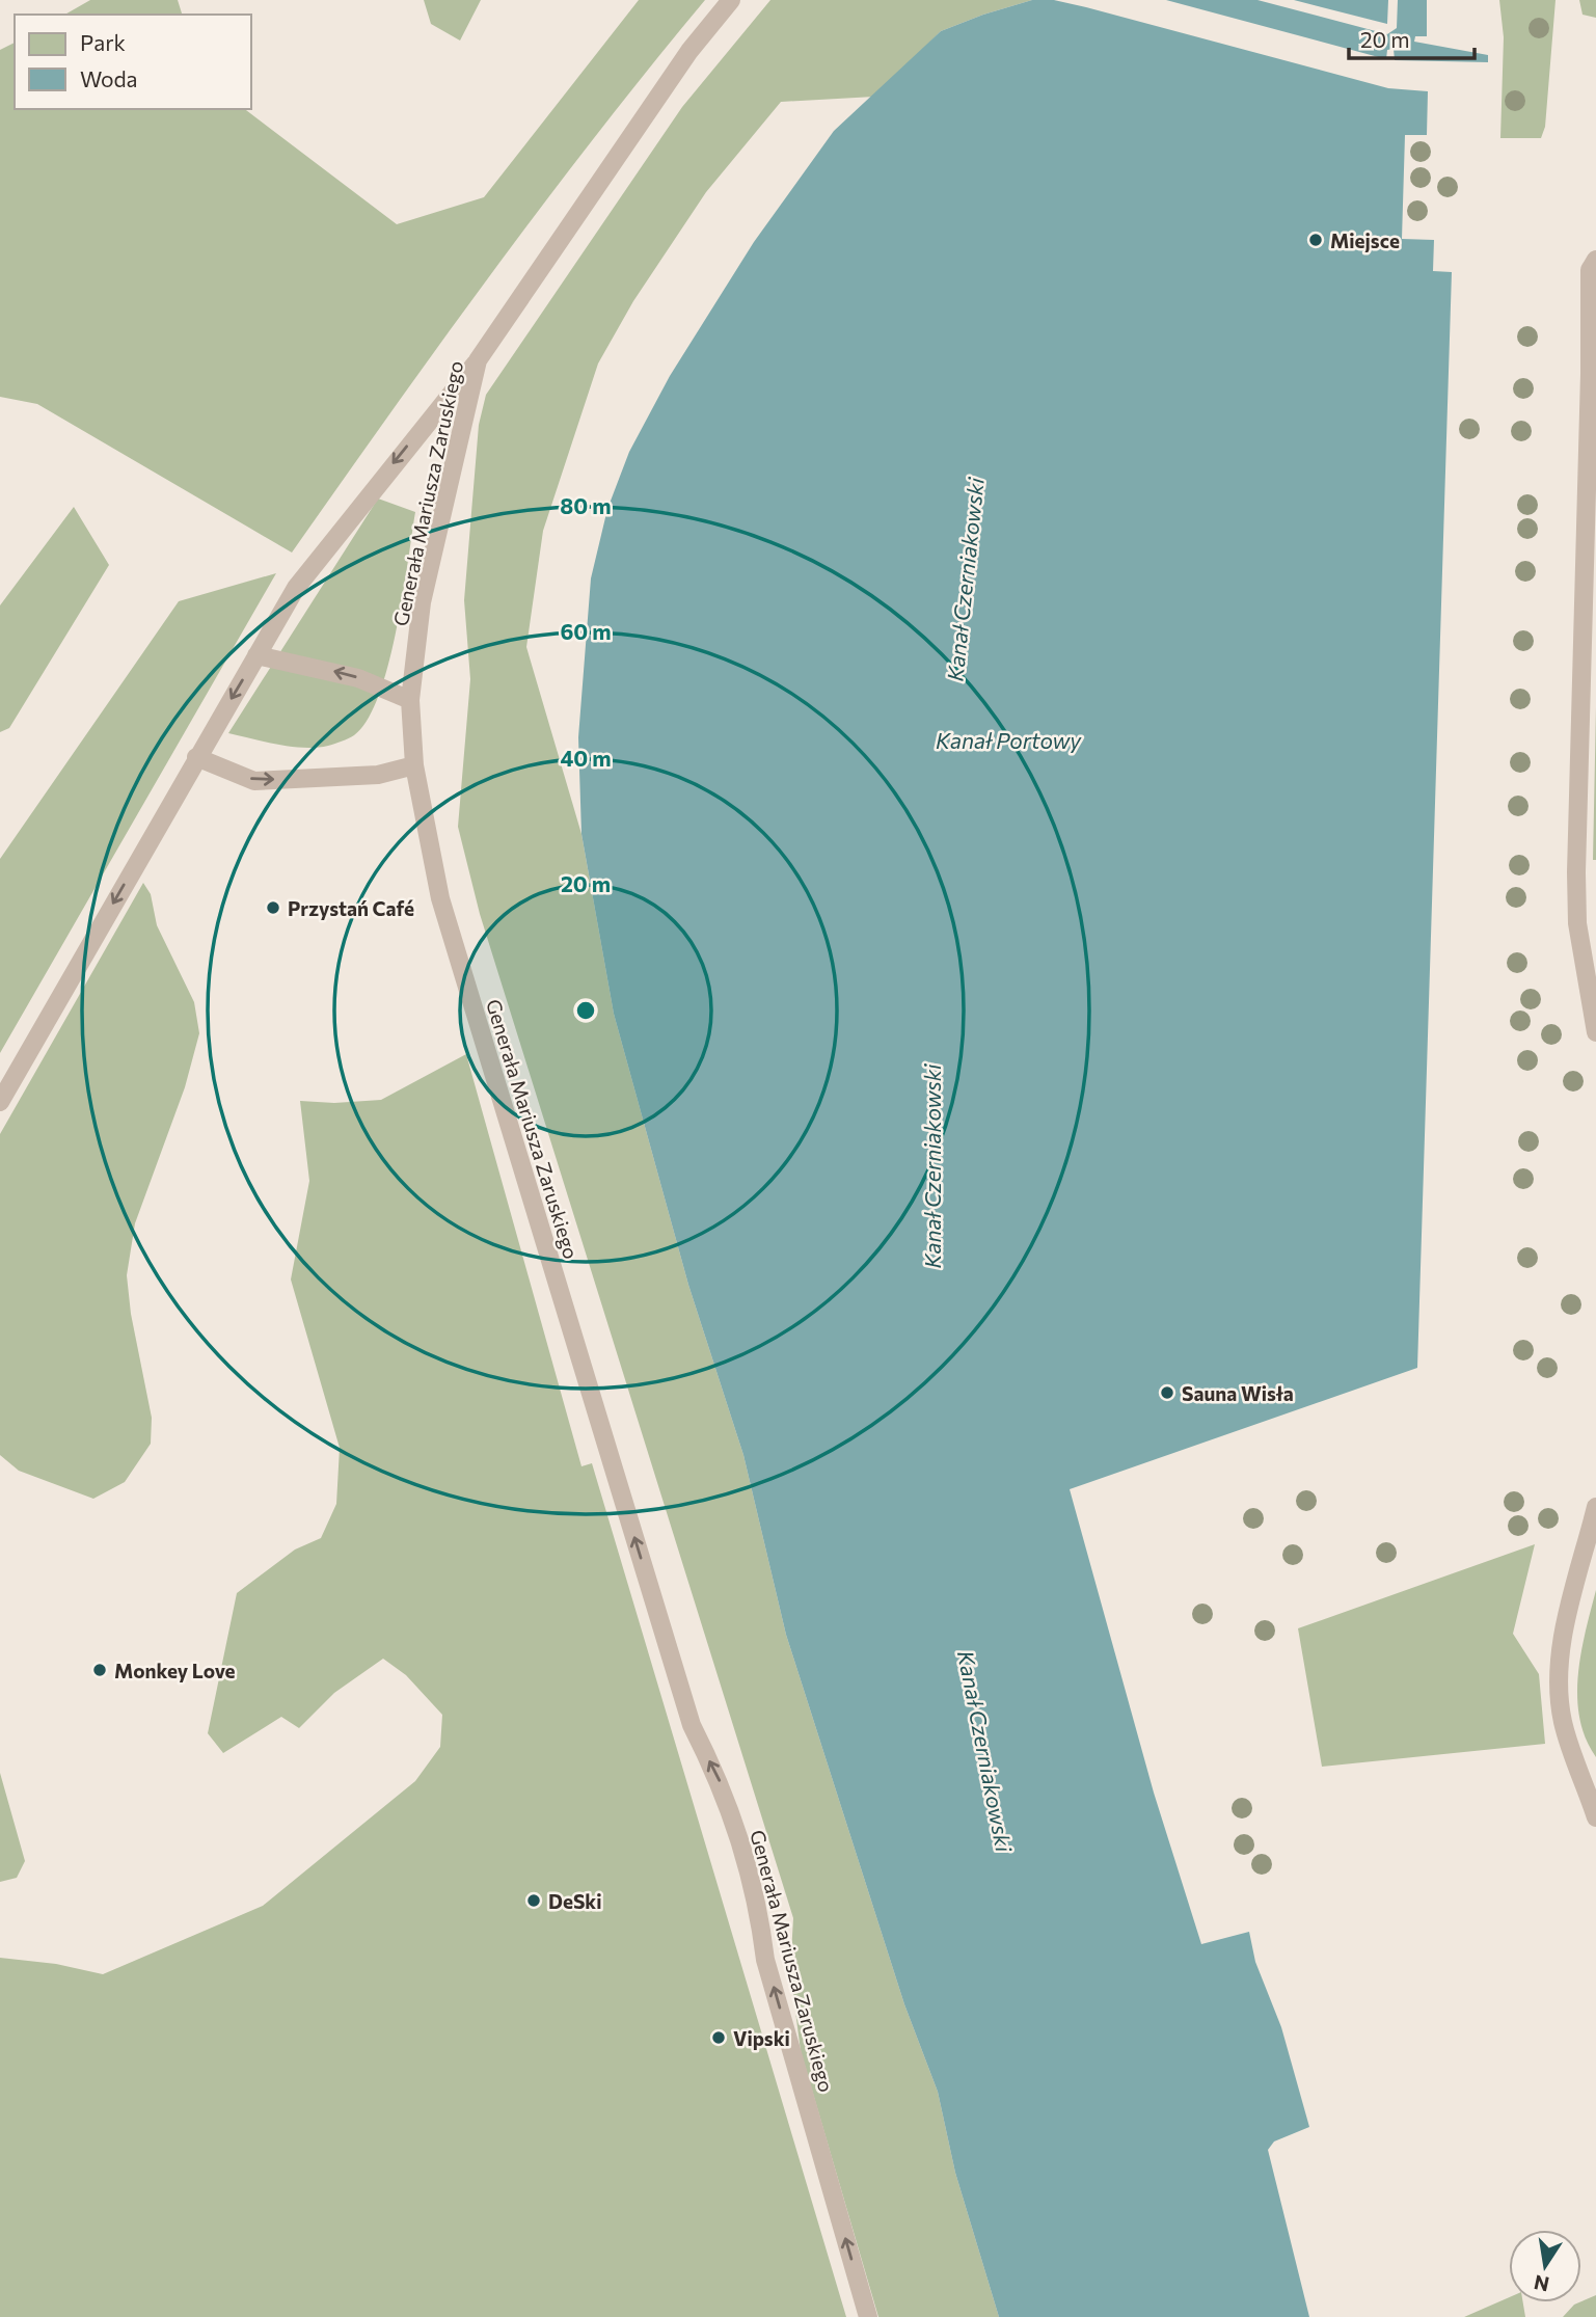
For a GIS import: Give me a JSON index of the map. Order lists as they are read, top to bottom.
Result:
{
  "streets": {
    "lane": ["Generała Mariusza Zaruskiego"]
  },
  "one_way": ["Generała Mariusza Zaruskiego"],
  "water": ["Kanał Czerniakowski", "Kanał Portowy"],
  "places": [
    "Miejsce",
    "Przystań Café",
    "Sauna Wisła",
    "Monkey Love",
    "DeSki",
    "Vipski"
  ],
  "legend": ["Park", "Woda"],
  "scale_bar": "20 m",
  "north": "bottom",
  "rings": [
    "80 m",
    "60 m",
    "40 m",
    "20 m"
  ]
}
